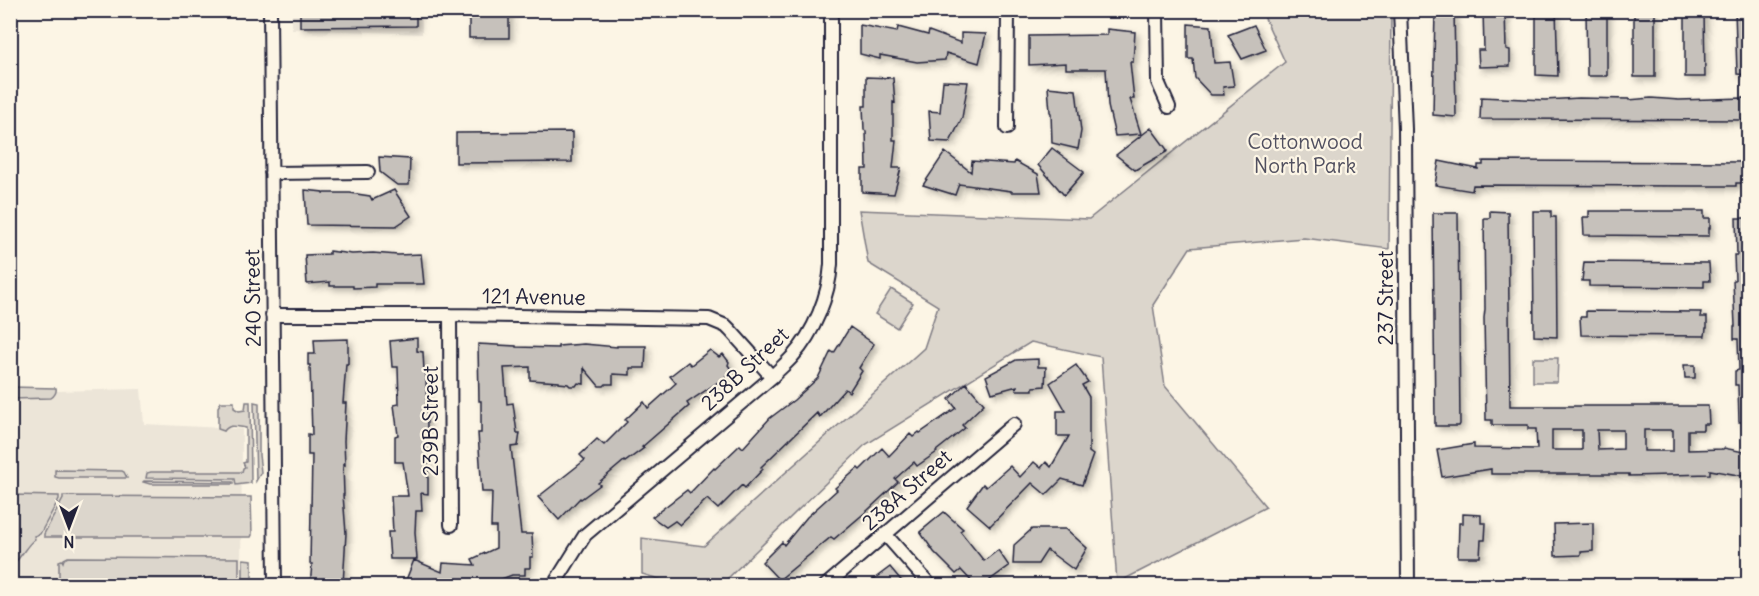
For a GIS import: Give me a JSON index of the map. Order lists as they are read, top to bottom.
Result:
{
  "streets": {
    "street": [
      "121 Avenue",
      "240 Street",
      "237 Street",
      "238B Street",
      "239B Street",
      "238A Street"
    ]
  },
  "crossings": [
    ["121 Avenue", "240 Street"],
    ["121 Avenue", "238B Street"],
    ["121 Avenue", "239B Street"]
  ],
  "parks": ["Cottonwood North Park"],
  "north": "bottom"
}
